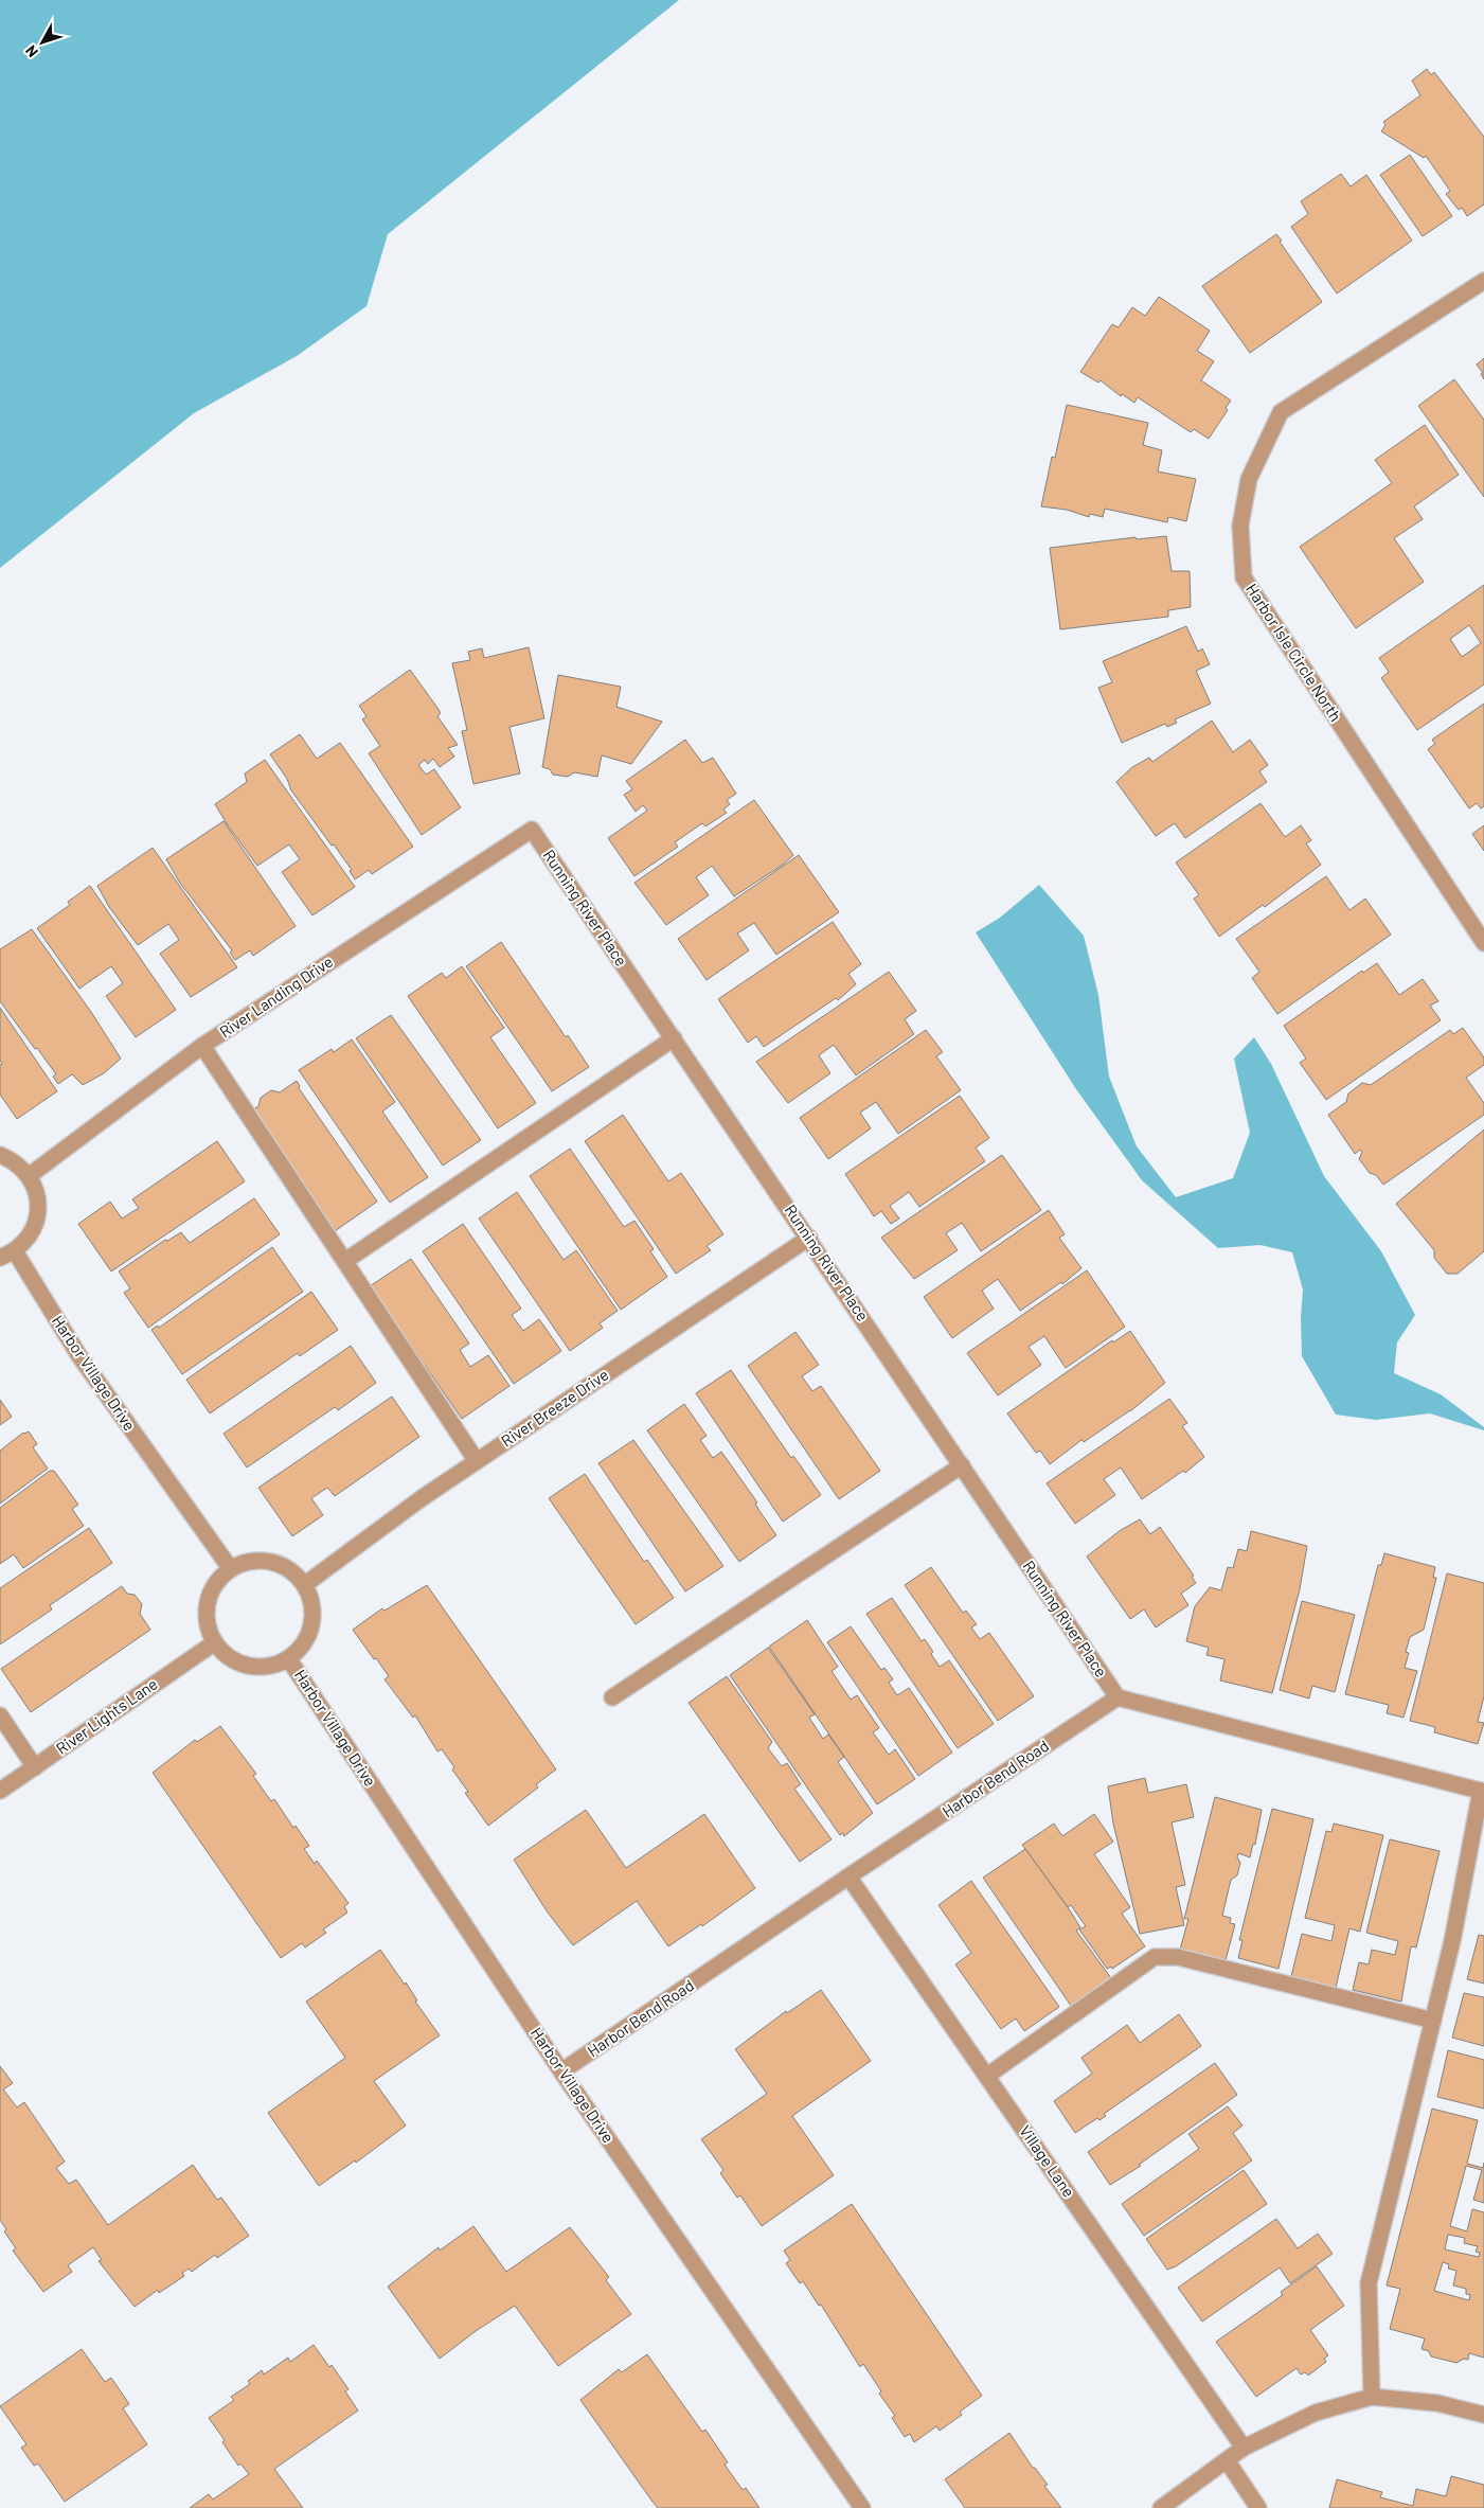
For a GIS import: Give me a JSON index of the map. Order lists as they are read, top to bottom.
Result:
{
  "streets": {
    "street": [
      "Harbor Isle Circle North",
      "Running River Place",
      "River Landing Drive",
      "Harbor Village Drive",
      "River Breeze Drive",
      "River Lights Lane",
      "Harbor Bend Road",
      "Village Lane"
    ]
  },
  "crossings": [
    ["Running River Place", "River Landing Drive"],
    ["Running River Place", "River Breeze Drive"],
    ["Running River Place", "Harbor Bend Road"],
    ["Harbor Village Drive", "River Breeze Drive"],
    ["Harbor Village Drive", "River Lights Lane"],
    ["Harbor Village Drive", "Harbor Bend Road"],
    ["River Breeze Drive", "River Lights Lane"],
    ["Harbor Bend Road", "Village Lane"]
  ],
  "north": "bottom left"
}
